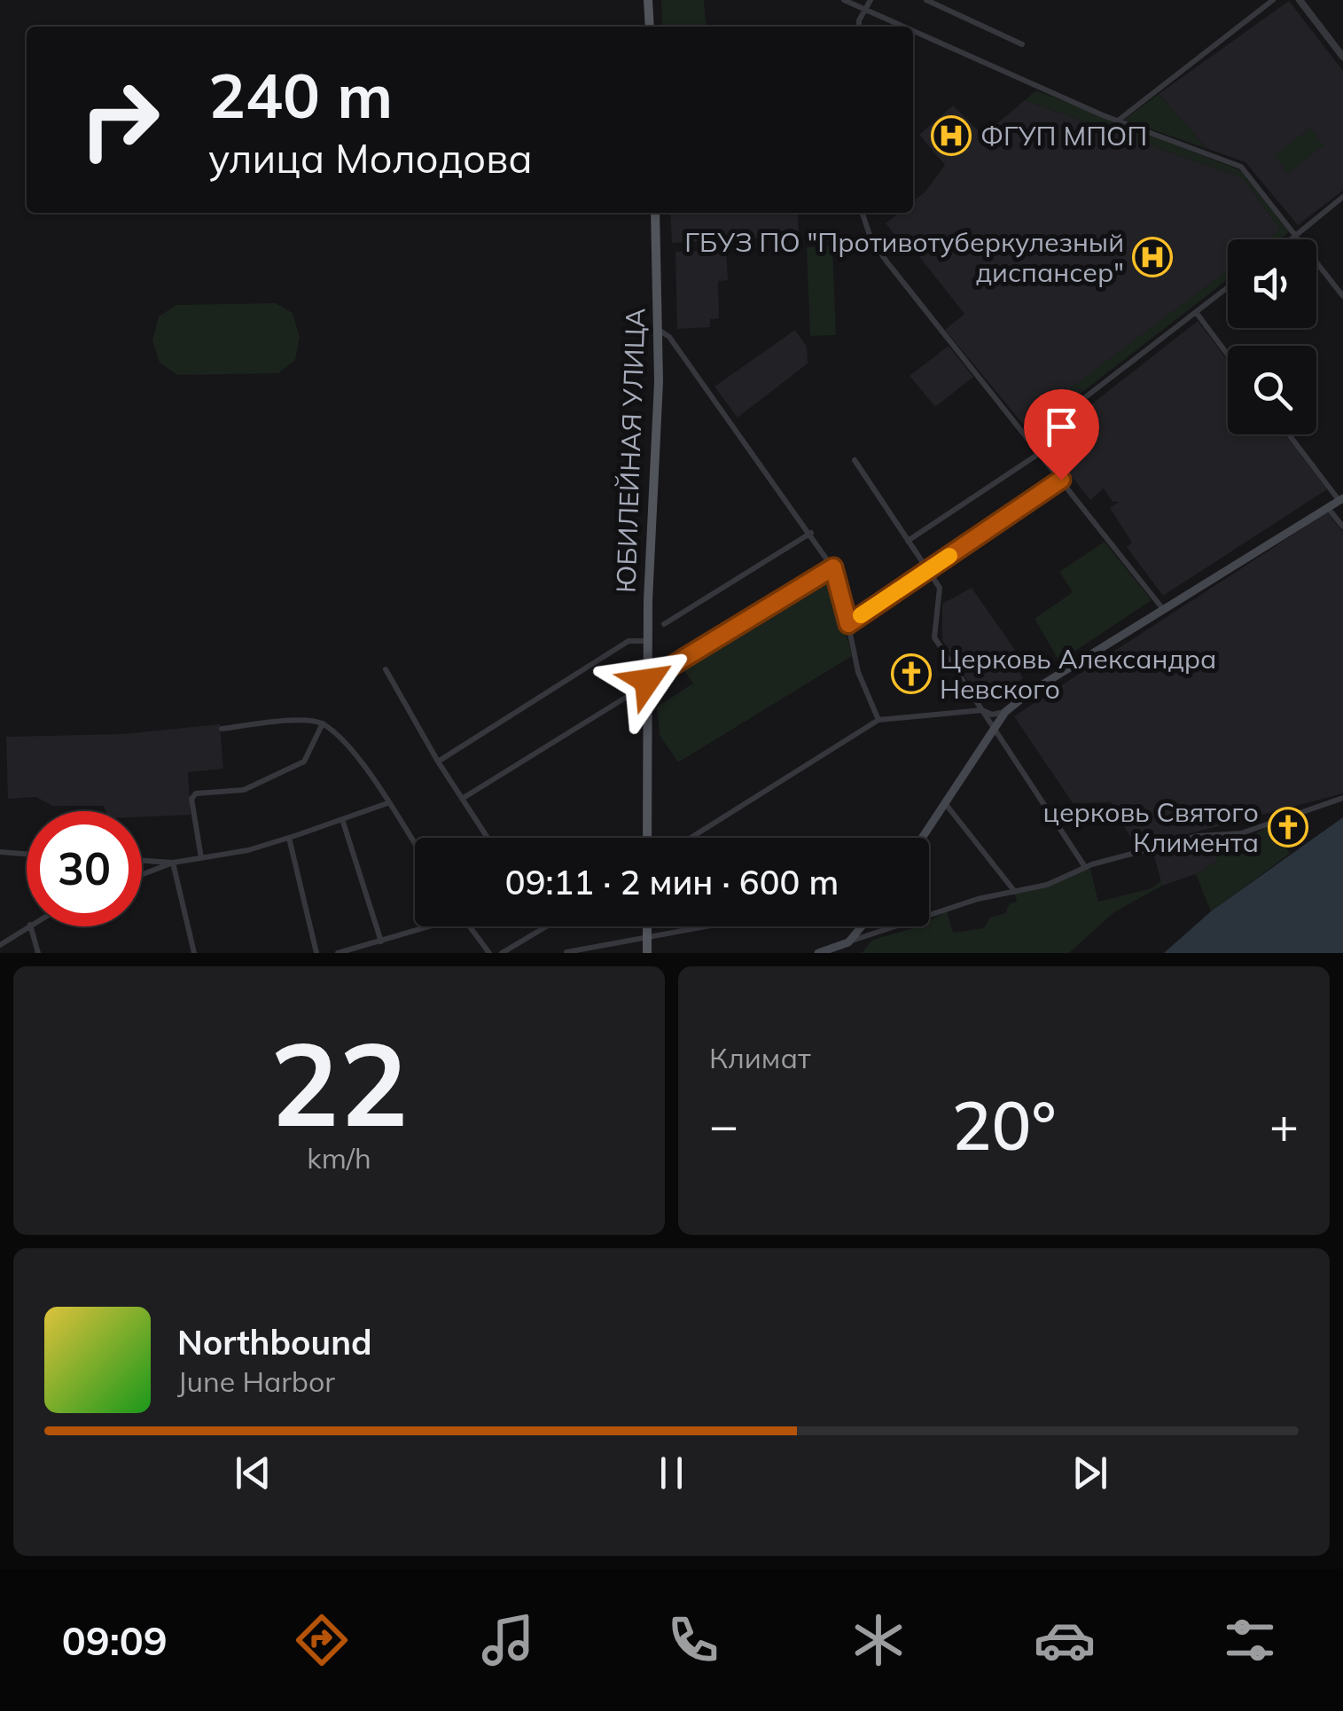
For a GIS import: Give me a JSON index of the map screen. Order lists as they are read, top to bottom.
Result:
{
  "streets": {
    "main road": ["ЮБИЛЕЙНАЯ УЛИЦА"]
  },
  "places": {
    "hospital": ["ФГУП МПОП", "ГБУЗ ПО \"Противотуберкулезный диспансер\""],
    "church": ["Церковь Александра Невского", "церковь Святого Климента"]
  },
  "page": {
    "turn": ["240 m", "улица Молодова"],
    "limit": "30",
    "trip": "09:11 · 2 мин · 600 m",
    "tile": [
      ["22", "km/h"],
      "Климат"
    ],
    "heat": ["−", "20°", "+"],
    "song": ["Northbound", "June Harbor"],
    "tabs": "09:09"
  }
}
